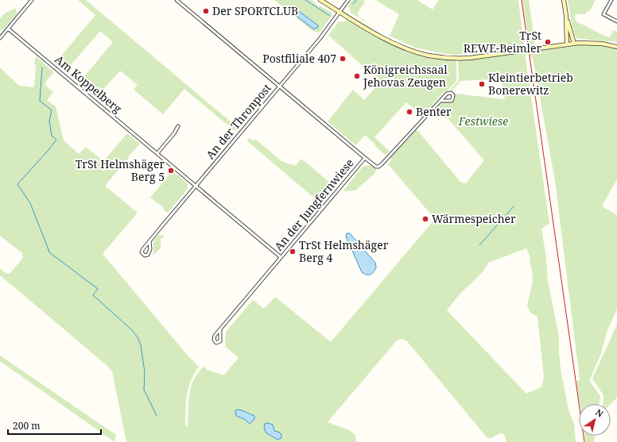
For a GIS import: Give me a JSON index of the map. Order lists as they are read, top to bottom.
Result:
{
  "streets": {
    "street": ["Am Koppelberg", "An der Thronpost", "An der Jungfernwiese"]
  },
  "crossings": [
    ["Am Koppelberg", "An der Thronpost"],
    ["Am Koppelberg", "An der Jungfernwiese"]
  ],
  "parks": ["Festwiese"],
  "places": [
    "Der SPORTCLUB",
    "TrSt REWE-Beimler",
    "Postfiliale 407",
    "Königreichssaal Jehovas Zeugen",
    "Kleintierbetrieb Bonerewitz",
    "Benter",
    "TrSt Helmshäger Berg 5",
    "Wärmespeicher",
    "TrSt Helmshäger Berg 4"
  ],
  "scale_bar": "200 m",
  "north": "top right"
}
